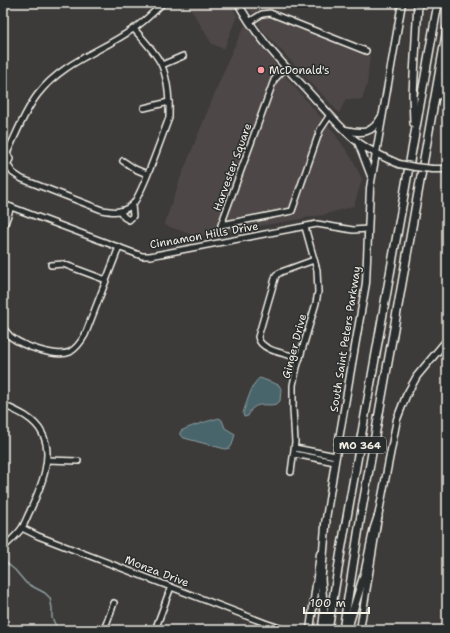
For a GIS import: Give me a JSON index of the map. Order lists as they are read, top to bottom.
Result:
{
  "streets": {
    "highway": ["MO 364"],
    "main road": ["South Saint Peters Parkway"],
    "street": [
      "Harvester Square",
      "Cinnamon Hills Drive",
      "Ginger Drive",
      "Monza Drive"
    ]
  },
  "crossings": [
    ["Cinnamon Hills Drive", "South Saint Peters Parkway"],
    ["Cinnamon Hills Drive", "Ginger Drive"]
  ],
  "places": ["McDonald's"],
  "scale_bar": "100 m"
}
